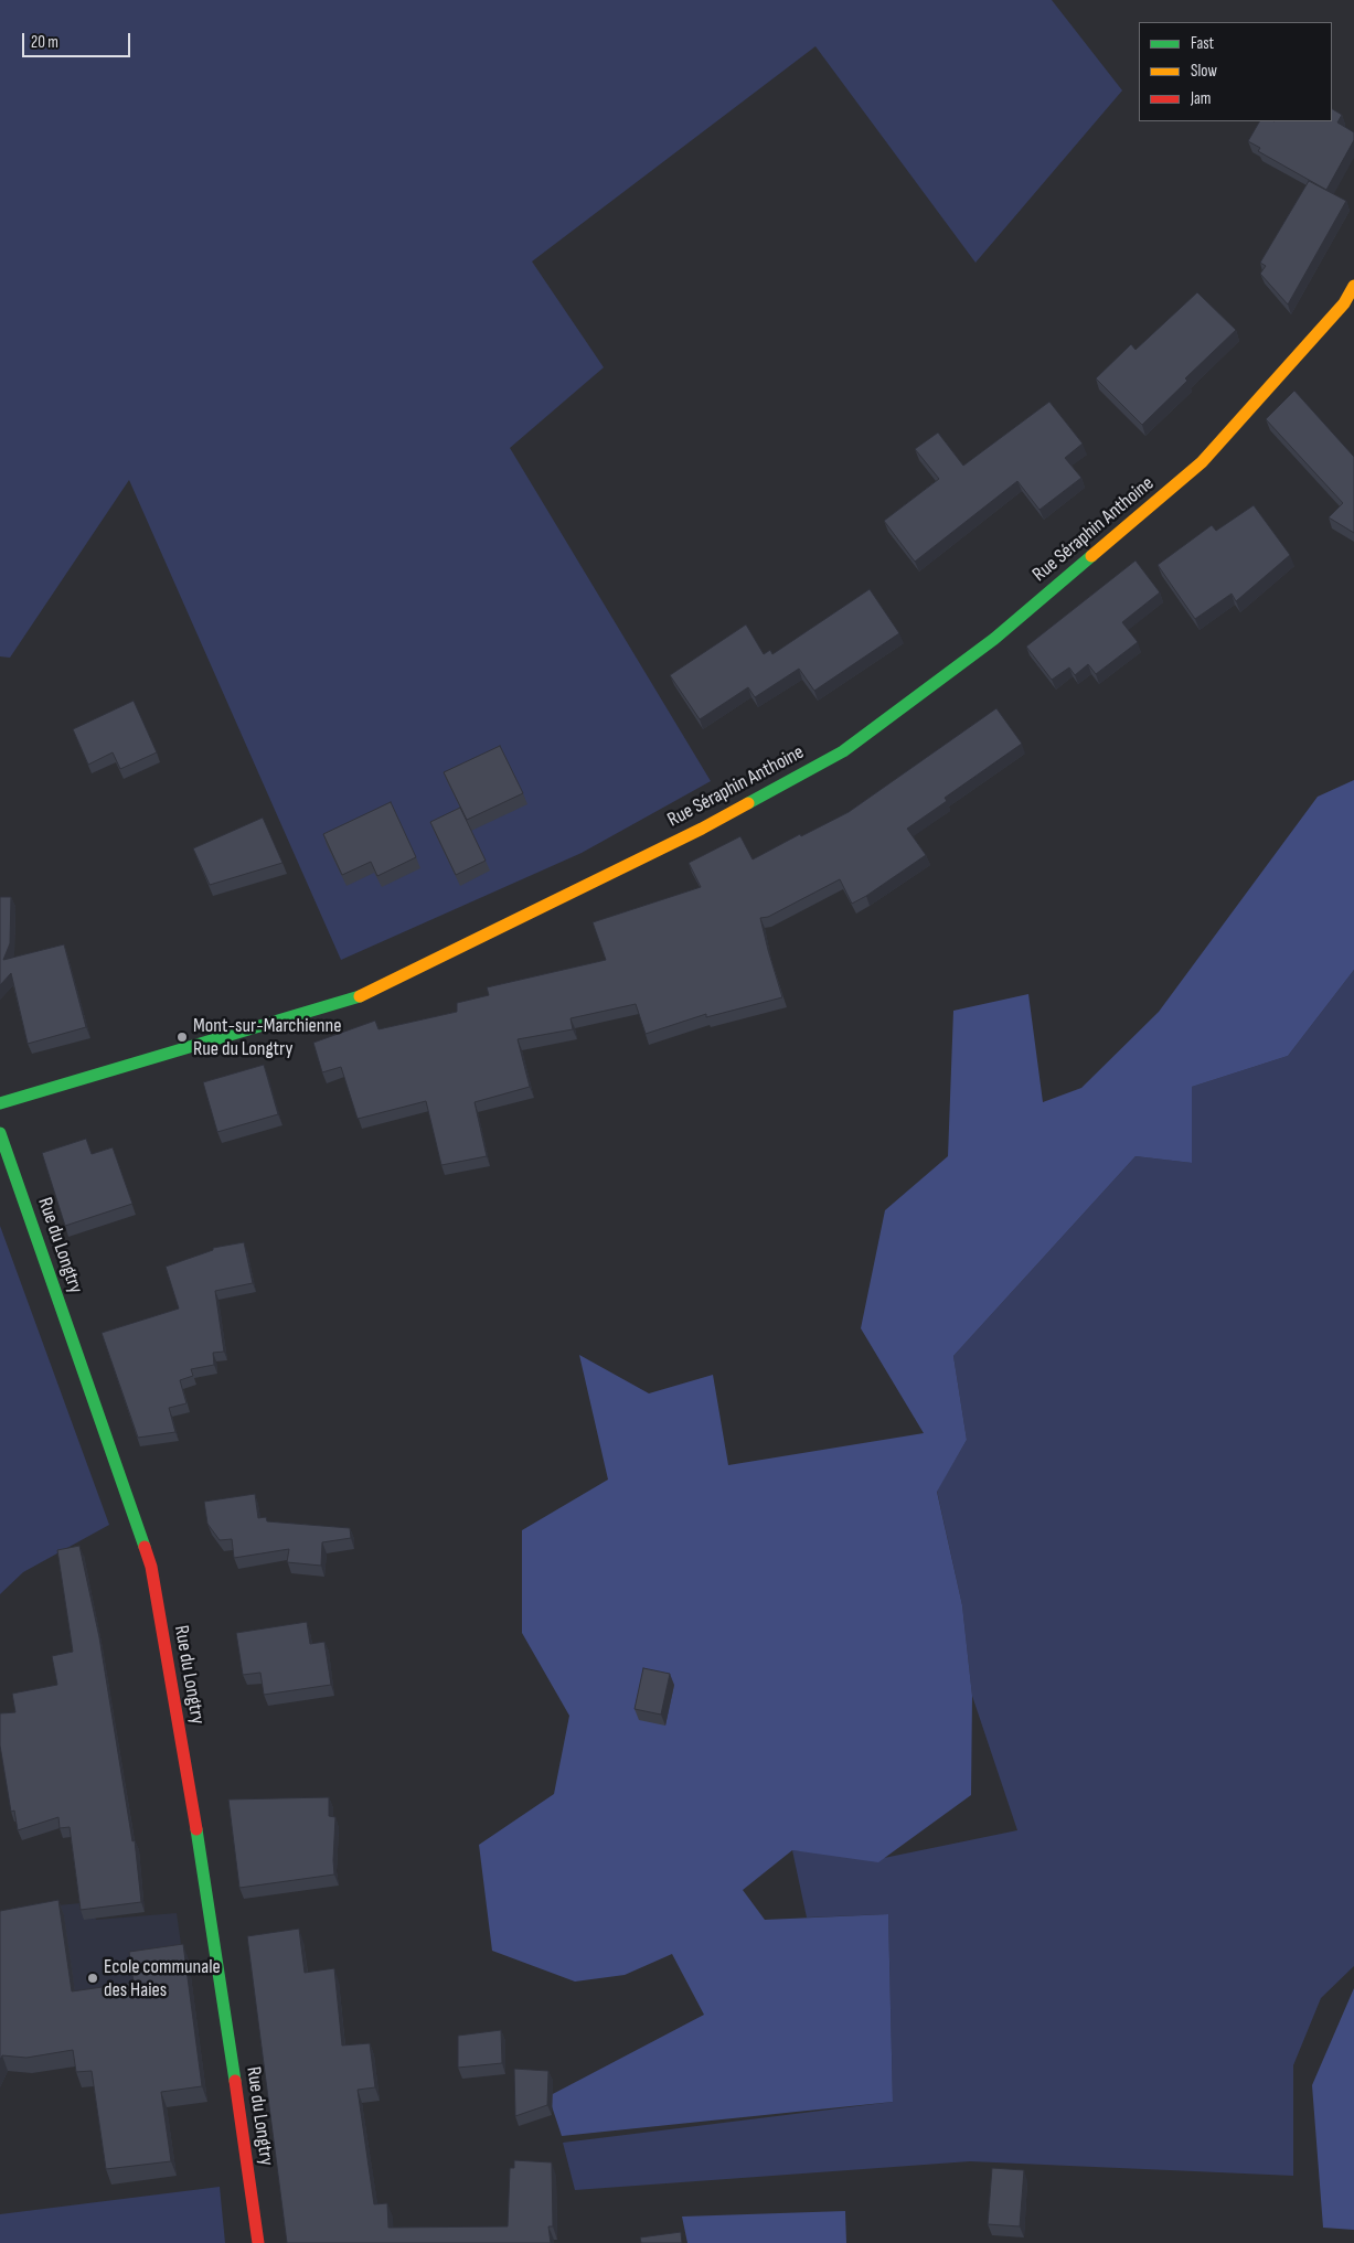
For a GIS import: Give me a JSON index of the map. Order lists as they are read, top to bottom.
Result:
{
  "streets": {
    "street": ["Rue Séraphin Anthoine", "Rue du Longtry"]
  },
  "places": ["Mont-sur-Marchienne Rue du Longtry", "Ecole communale des Haies"],
  "legend": ["Fast", "Slow", "Jam"],
  "scale_bar": "20 m"
}
